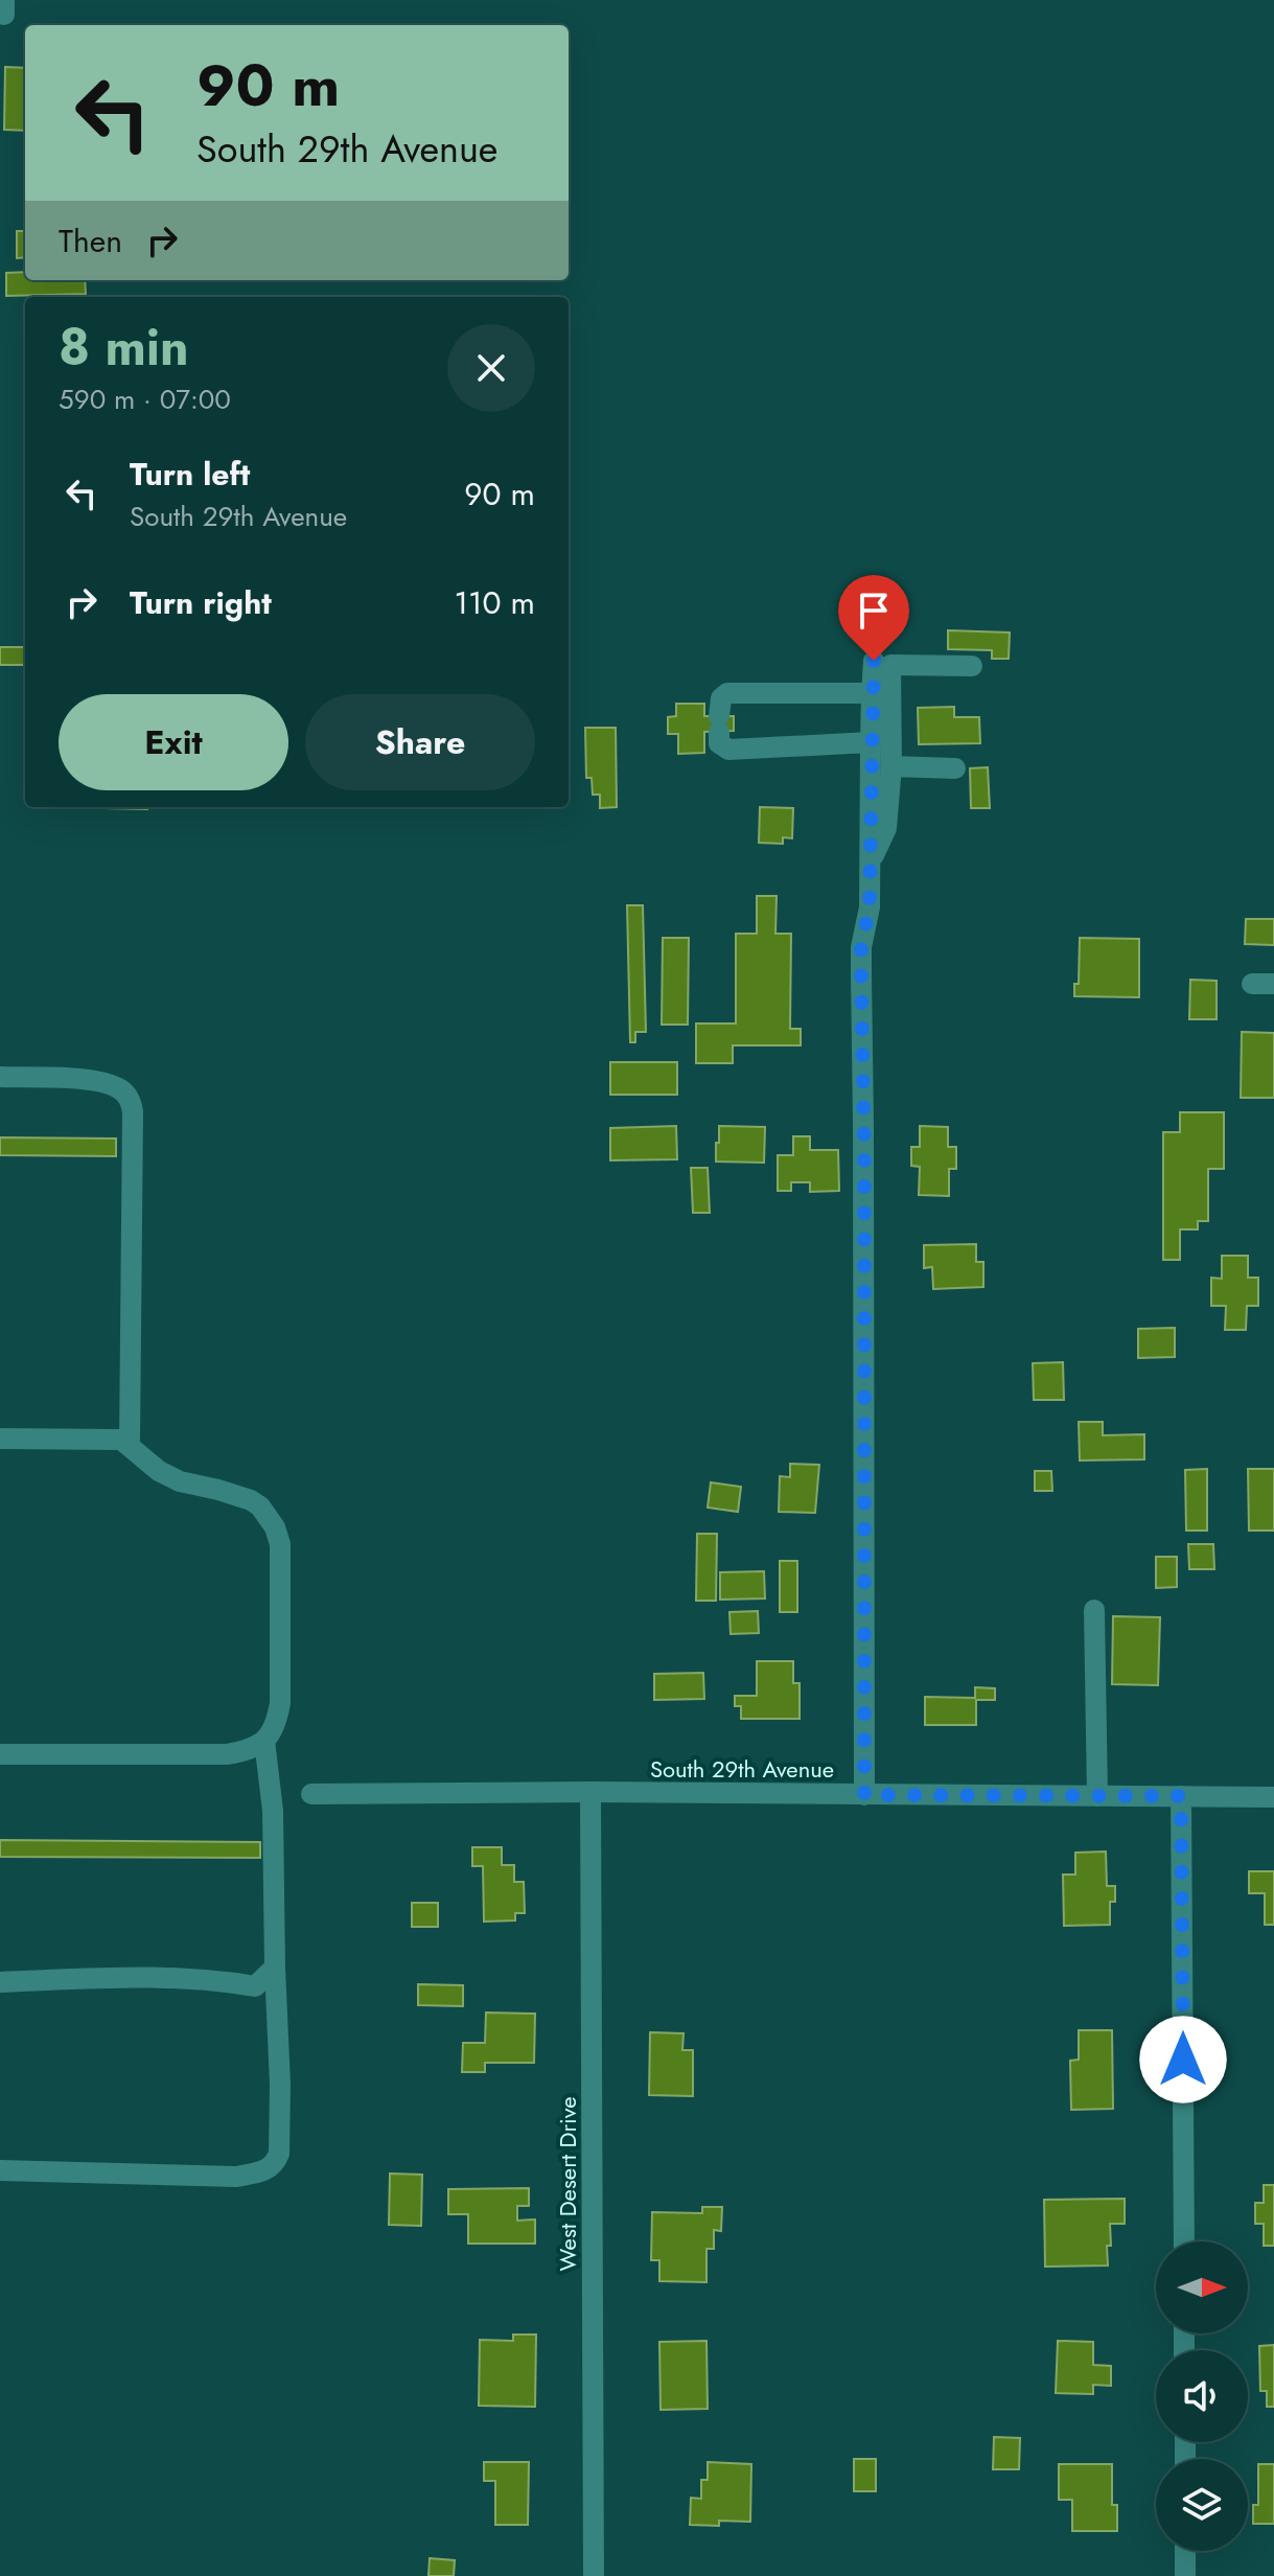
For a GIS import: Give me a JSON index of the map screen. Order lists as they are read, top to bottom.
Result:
{
  "streets": {
    "street": ["South 29th Avenue", "West Desert Drive"]
  },
  "crossings": [
    ["South 29th Avenue", "West Desert Drive"]
  ],
  "north": "right",
  "page": {
    "turn": ["90 m", "South 29th Avenue"],
    "then": "Then",
    "heading": ["8 min", "590 m · 07:00"],
    "list": [
      {
        "name": "Turn left",
        "note": "South 29th Avenue",
        "value": "90 m"
      },
      {
        "name": "Turn right",
        "value": "110 m"
      }
    ],
    "buttons": ["Exit", "Share"]
  }
}
